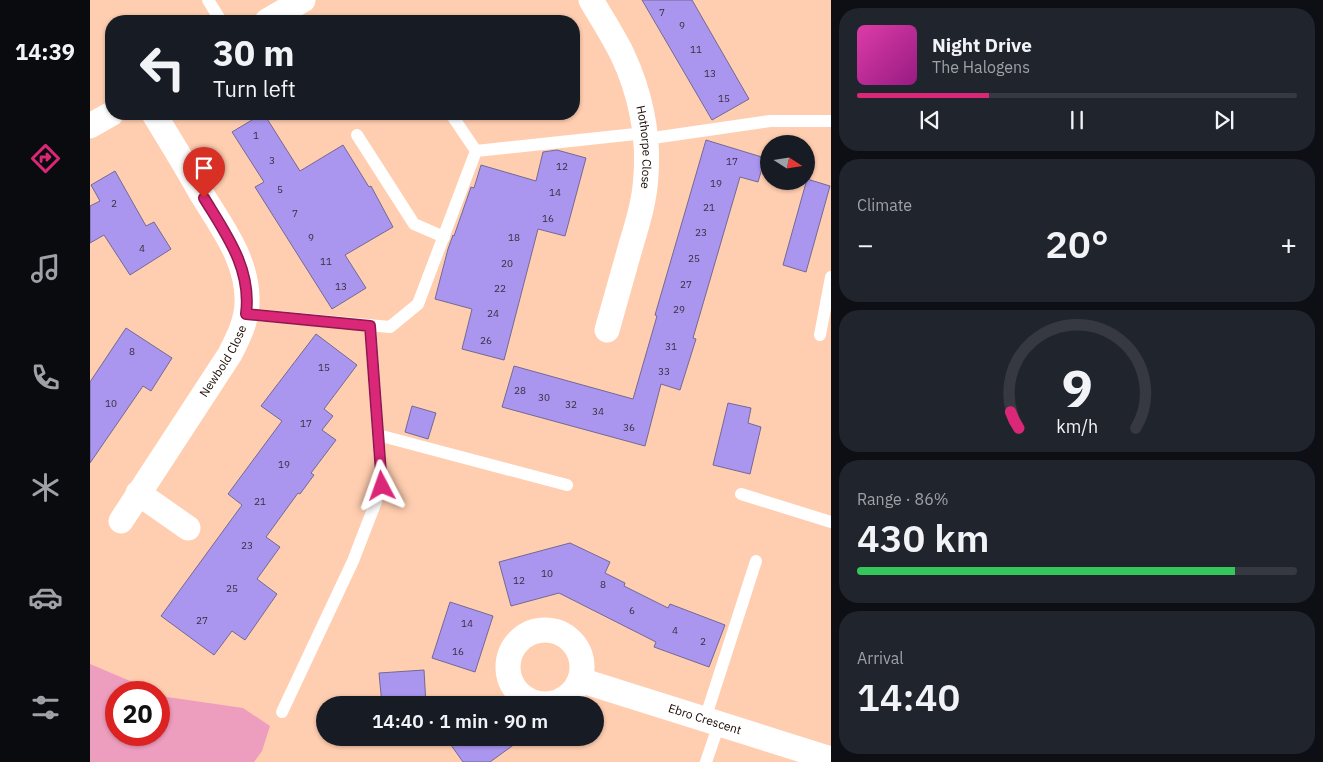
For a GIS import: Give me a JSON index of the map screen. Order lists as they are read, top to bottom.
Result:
{
  "streets": {
    "street": ["Hothorpe Close", "Newbold Close", "Ebro Crescent"]
  },
  "house_numbers": [
    "7",
    "9",
    "11",
    "13",
    "15",
    "1",
    "3",
    "17",
    "12",
    "19",
    "5",
    "14",
    "2",
    "21",
    "7",
    "16",
    "23",
    "9",
    "18",
    "4",
    "25",
    "11",
    "20",
    "27",
    "13",
    "22",
    "29",
    "24",
    "26",
    "31",
    "8",
    "15",
    "33",
    "28",
    "30",
    "10",
    "32",
    "34",
    "17",
    "36",
    "19",
    "21",
    "23",
    "10",
    "12",
    "8",
    "25",
    "6",
    "27",
    "14",
    "4",
    "2",
    "16"
  ],
  "north": "right",
  "page": {
    "tabs": "14:39",
    "turn": ["30 m", "Turn left"],
    "song": ["Night Drive", "The Halogens"],
    "tile": [
      "Climate",
      ["Range · 86%", "430 km"],
      ["Arrival", "14:40"]
    ],
    "heat": ["−", "20°", "+"],
    "limit": "20",
    "trip": "14:40 · 1 min · 90 m",
    "gauge": ["9", "km/h"]
  }
}
